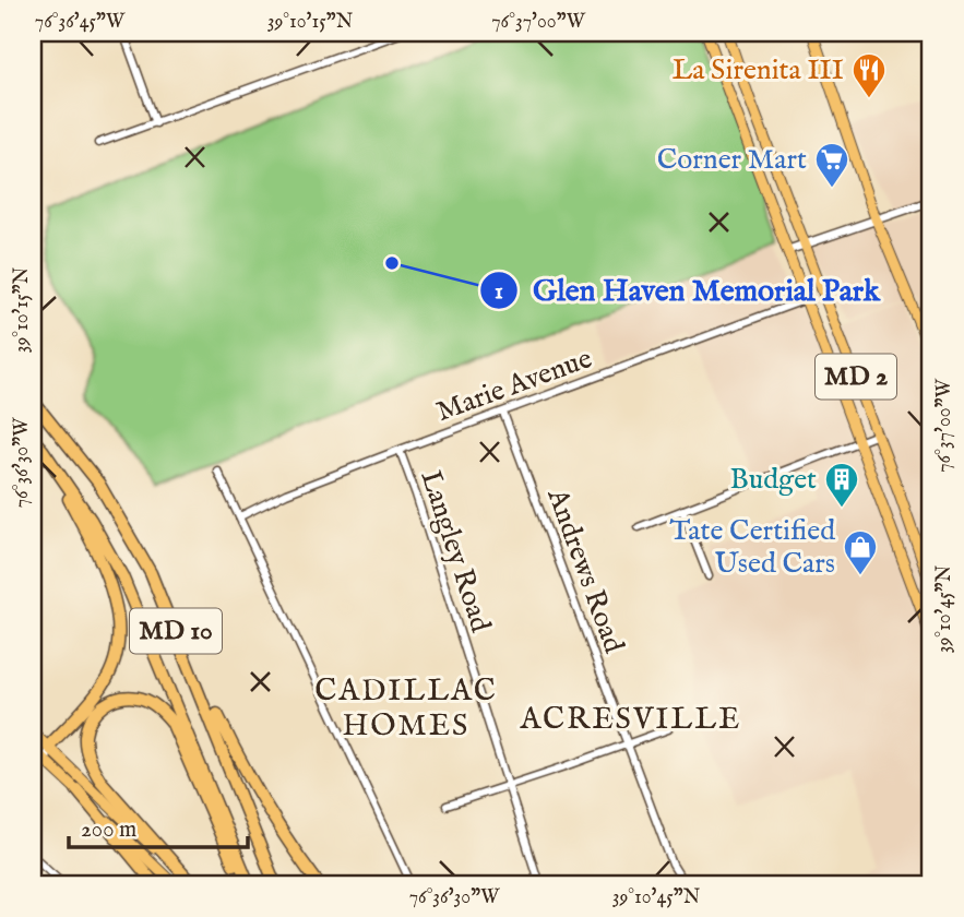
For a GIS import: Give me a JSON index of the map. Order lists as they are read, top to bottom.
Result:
{
  "streets": {
    "highway": ["MD 10"],
    "main road": ["MD 2"],
    "street": ["Marie Avenue", "Langley Road", "Andrews Road"]
  },
  "crossings": [
    ["MD 2", "Marie Avenue"],
    ["Marie Avenue", "Langley Road"],
    ["Marie Avenue", "Andrews Road"]
  ],
  "districts": ["CADILLAC HOMES", "ACRESVILLE"],
  "places": {
    "restaurant": ["La Sirenita III"],
    "supermarket": ["Corner Mart"],
    "other": ["Glen Haven Memorial Park"],
    "building": ["Budget"],
    "shop": ["Tate Certified Used Cars"]
  },
  "scale_bar": "200 m",
  "coordinates": [
    "76°36'45\"W",
    "39°10'15\"N",
    "76°37'00\"W",
    "76°36'30\"W",
    "39°10'45\"N"
  ]
}
